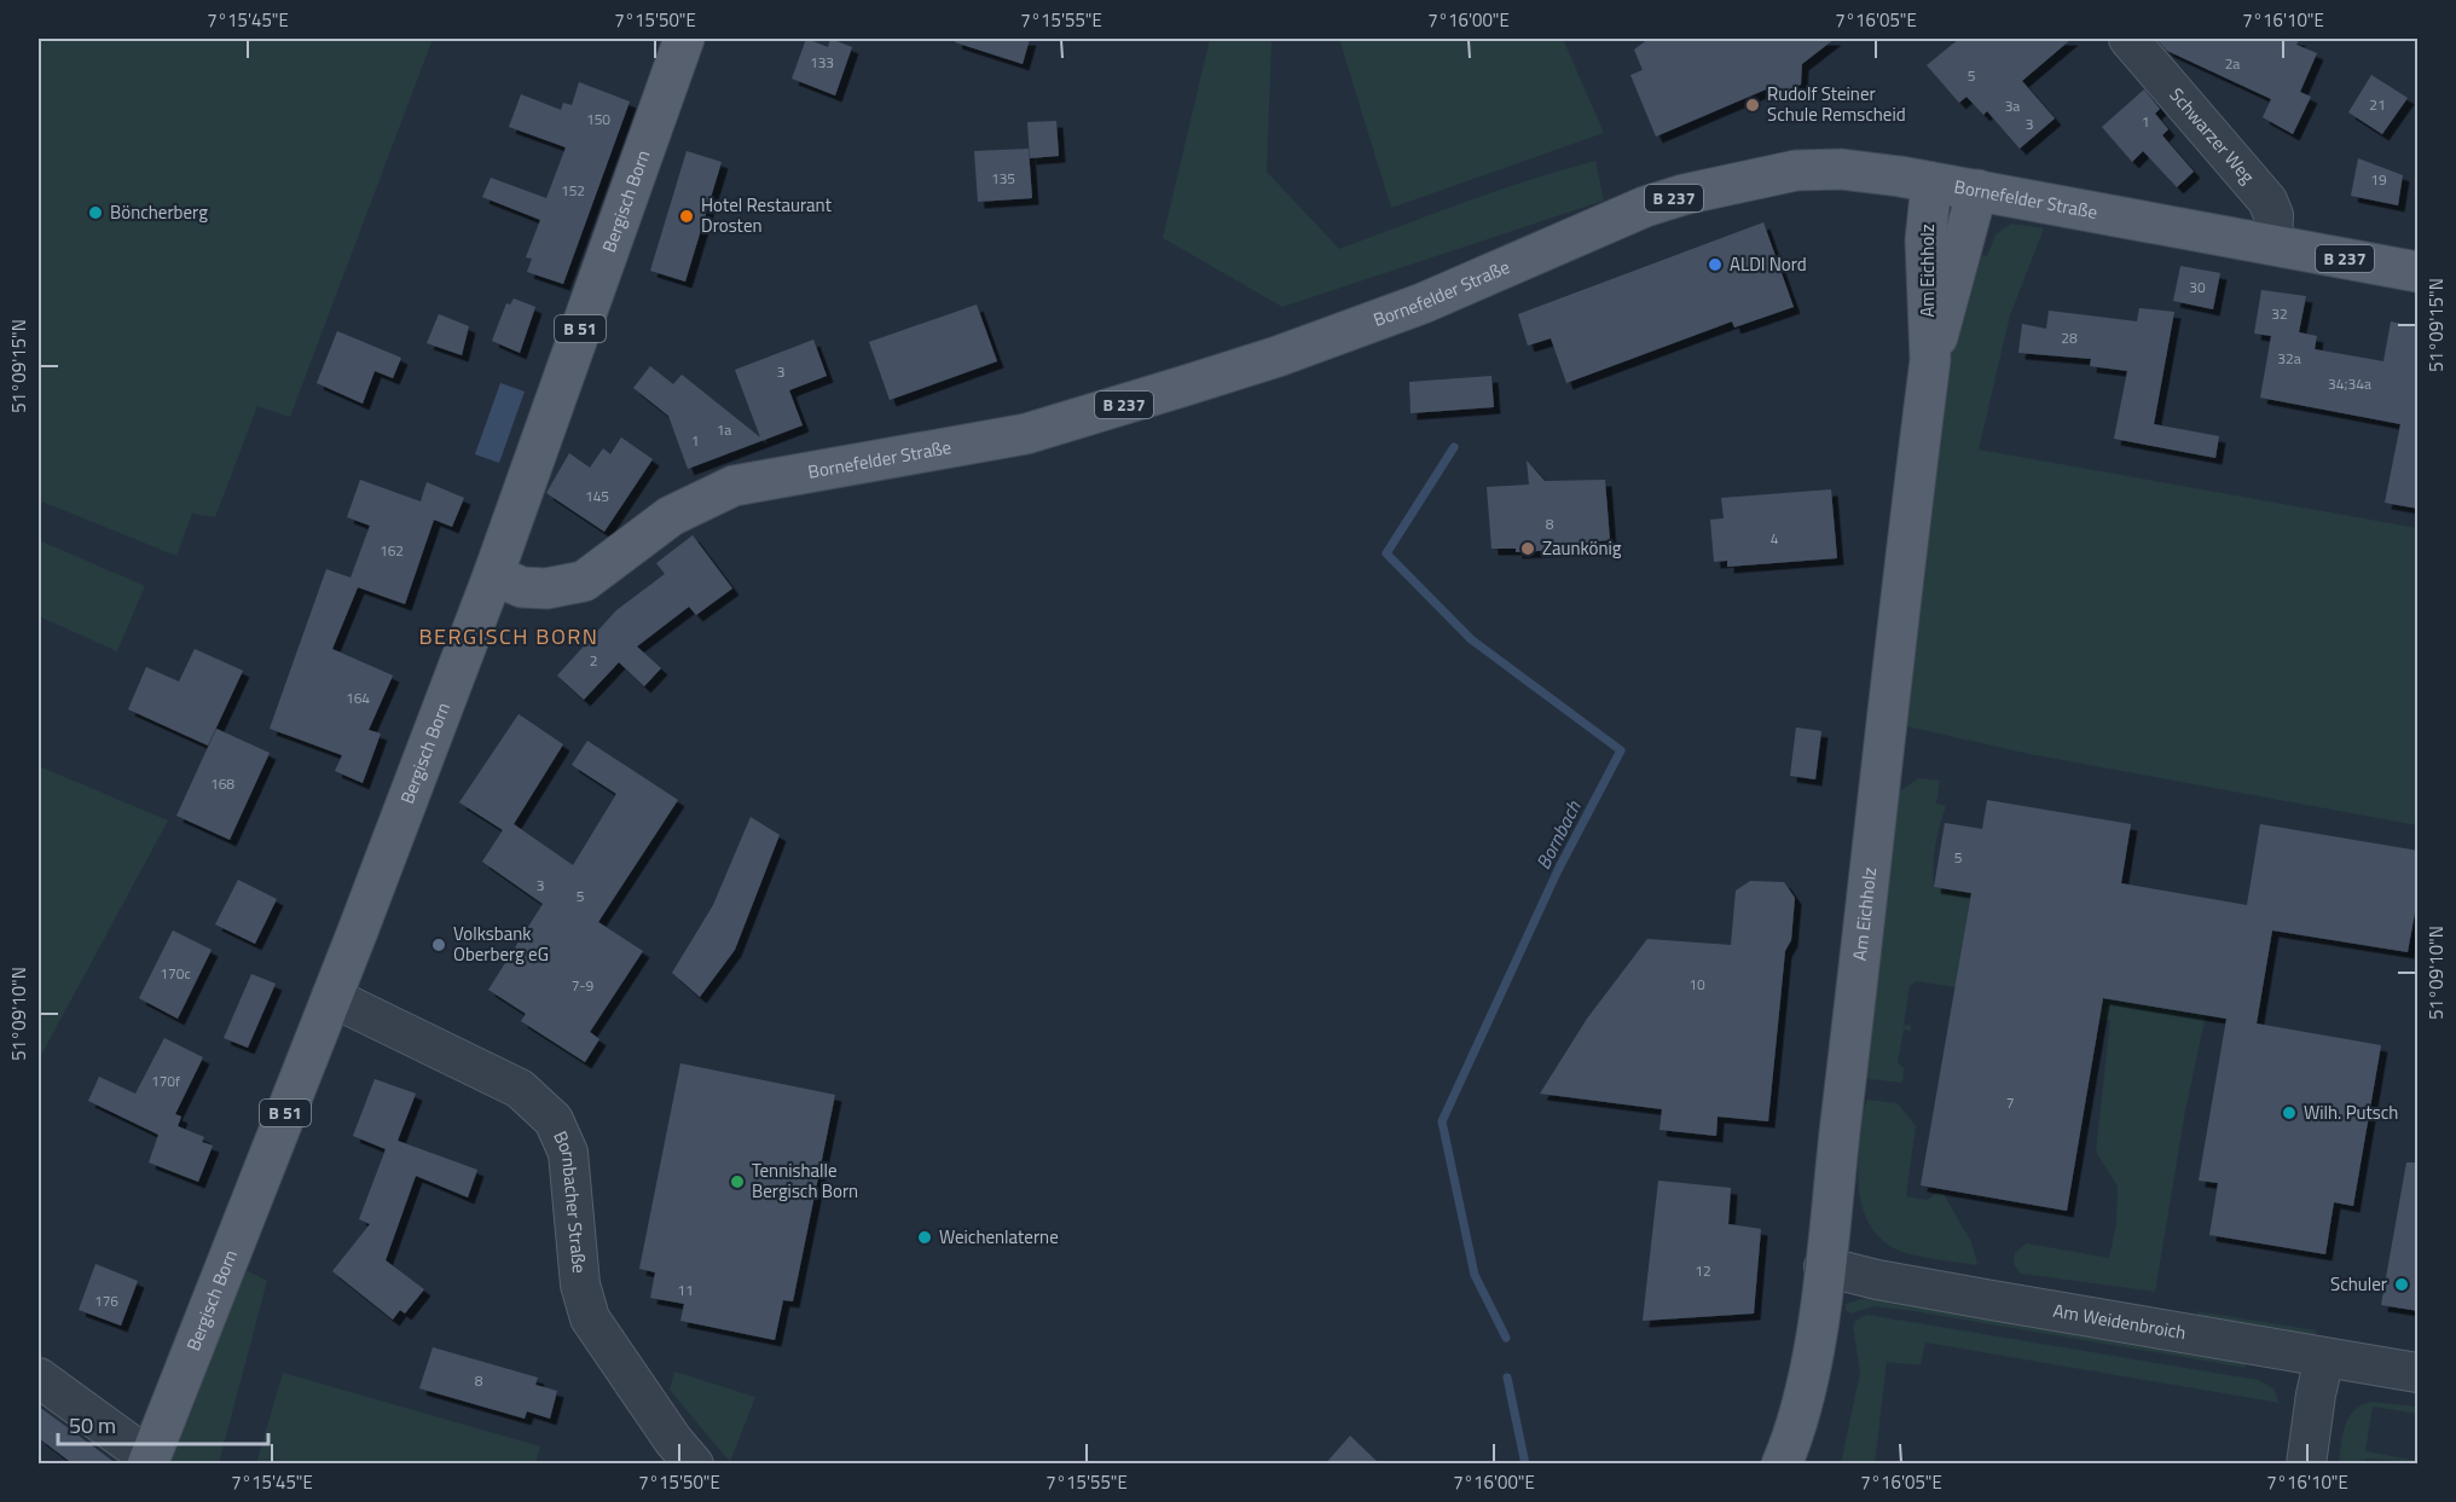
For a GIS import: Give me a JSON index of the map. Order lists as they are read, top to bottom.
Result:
{
  "streets": {
    "main road": [
      "B 237",
      "Bornefelder Straße",
      "Bergisch Born",
      "Am Eichholz",
      "B 51"
    ],
    "street": ["Schwarzer Weg", "Bornbacher Straße", "Am Weidenbroich"]
  },
  "crossings": [
    ["Schwarzer Weg", "Bornefelder Straße"],
    ["Bornefelder Straße", "Bergisch Born"],
    ["Bornefelder Straße", "Am Eichholz"],
    ["Bergisch Born", "Bornbacher Straße"],
    ["Am Eichholz", "Am Weidenbroich"]
  ],
  "districts": ["BERGISCH BORN"],
  "water": ["Bornbach"],
  "places": [
    "Rudolf Steiner Schule Remscheid",
    "Böncherberg",
    "Hotel Restaurant Drosten",
    "ALDI Nord",
    "Zaunkönig",
    "Volksbank Oberberg eG",
    "Wilh. Putsch",
    "Tennishalle Bergisch Born",
    "Weichenlaterne",
    "Schuler"
  ],
  "house_numbers": [
    "133",
    "2a",
    "5",
    "21",
    "3a",
    "150",
    "1",
    "3",
    "135",
    "19",
    "152",
    "30",
    "32",
    "28",
    "32a",
    "3",
    "34;34a",
    "1a",
    "1",
    "145",
    "8",
    "4",
    "162",
    "2",
    "164",
    "168",
    "5",
    "3",
    "5",
    "170c",
    "10",
    "7-9",
    "170f",
    "7",
    "12",
    "11",
    "176",
    "8"
  ],
  "scale_bar": "50 m",
  "coordinates": [
    "7°15'45\"E",
    "7°15'50\"E",
    "7°15'55\"E",
    "7°16'00\"E",
    "7°16'05\"E",
    "7°16'10\"E",
    "51°09'15\"N",
    "51°09'10\"N"
  ]
}
